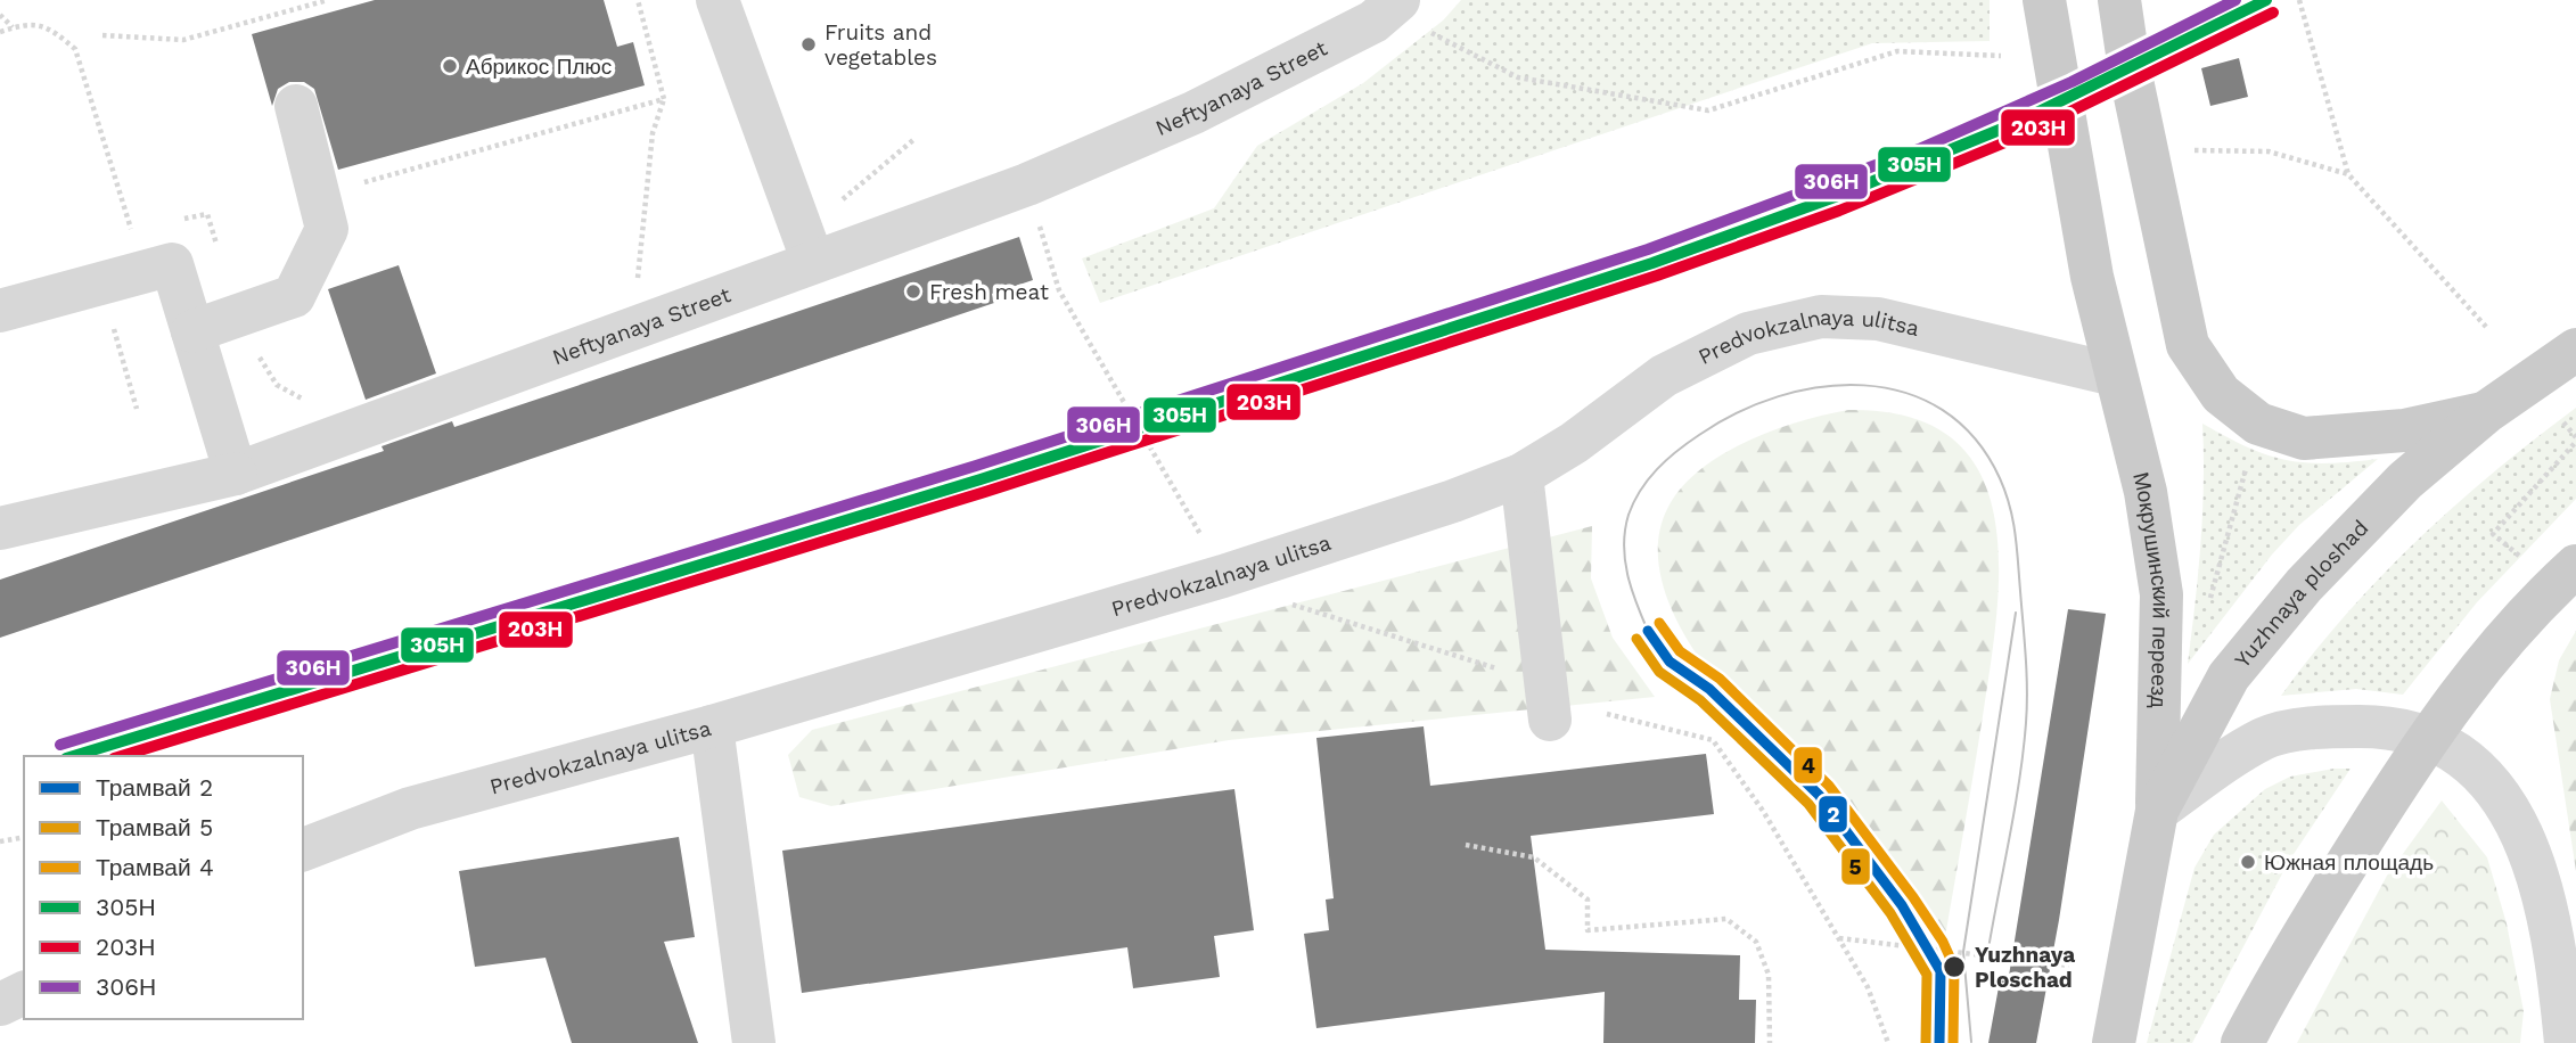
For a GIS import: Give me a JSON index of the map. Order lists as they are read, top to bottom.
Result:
{
  "streets": {
    "main road": ["Мокрушинский переезд", "Yuzhnaya ploshad"],
    "street": ["Neftyanaya Street", "Predvokzalnaya ulitsa"]
  },
  "crossings": [
    ["Predvokzalnaya ulitsa", "Мокрушинский переезд"],
    ["Мокрушинский переезд", "Yuzhnaya ploshad"]
  ],
  "places": [
    "Fruits and vegetables",
    "Абрикос Плюс",
    "Fresh meat",
    "Южная площадь",
    "Yuzhnaya Ploschad"
  ],
  "lines": [
    "transit line 305Н",
    "transit line 306Н",
    "transit line 203Н",
    "tram line 4",
    "tram line 2",
    "tram line 5"
  ],
  "legend": [
    "Трамвай 2",
    "Трамвай 5",
    "Трамвай 4",
    "305Н",
    "203Н",
    "306Н"
  ]
}
